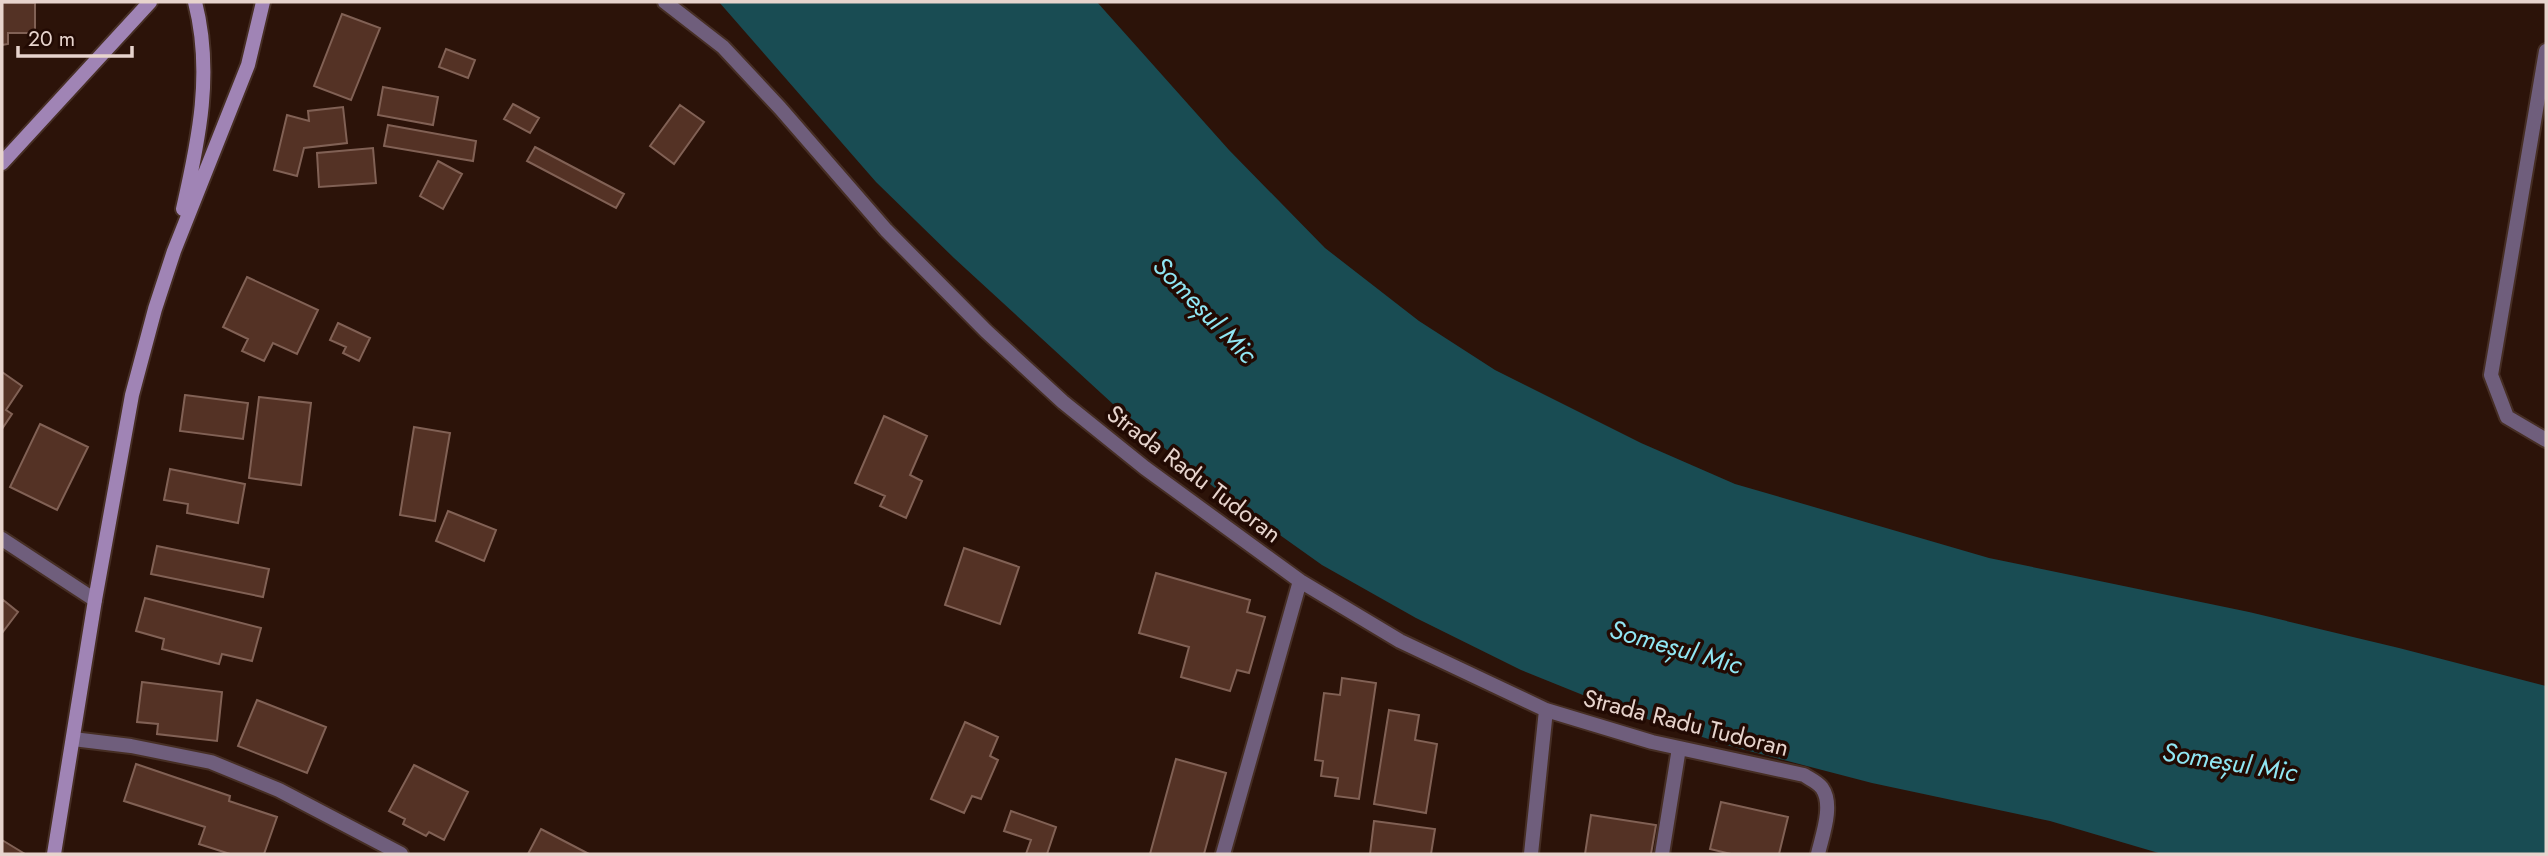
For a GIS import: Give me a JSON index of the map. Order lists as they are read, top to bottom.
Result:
{
  "streets": {
    "street": ["Strada Radu Tudoran"]
  },
  "water": ["Someșul Mic"],
  "scale_bar": "20 m"
}
